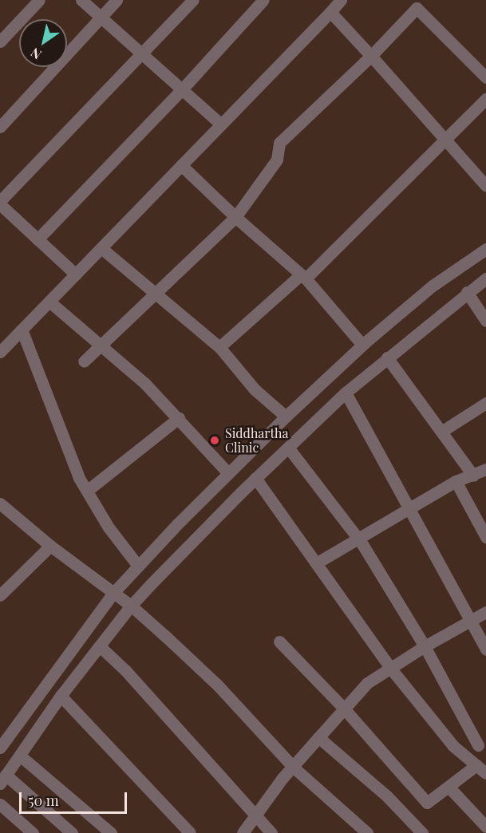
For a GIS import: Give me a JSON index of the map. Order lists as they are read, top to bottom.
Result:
{
  "places": ["Siddhartha Clinic"],
  "scale_bar": "50 m",
  "north": "bottom left"
}
